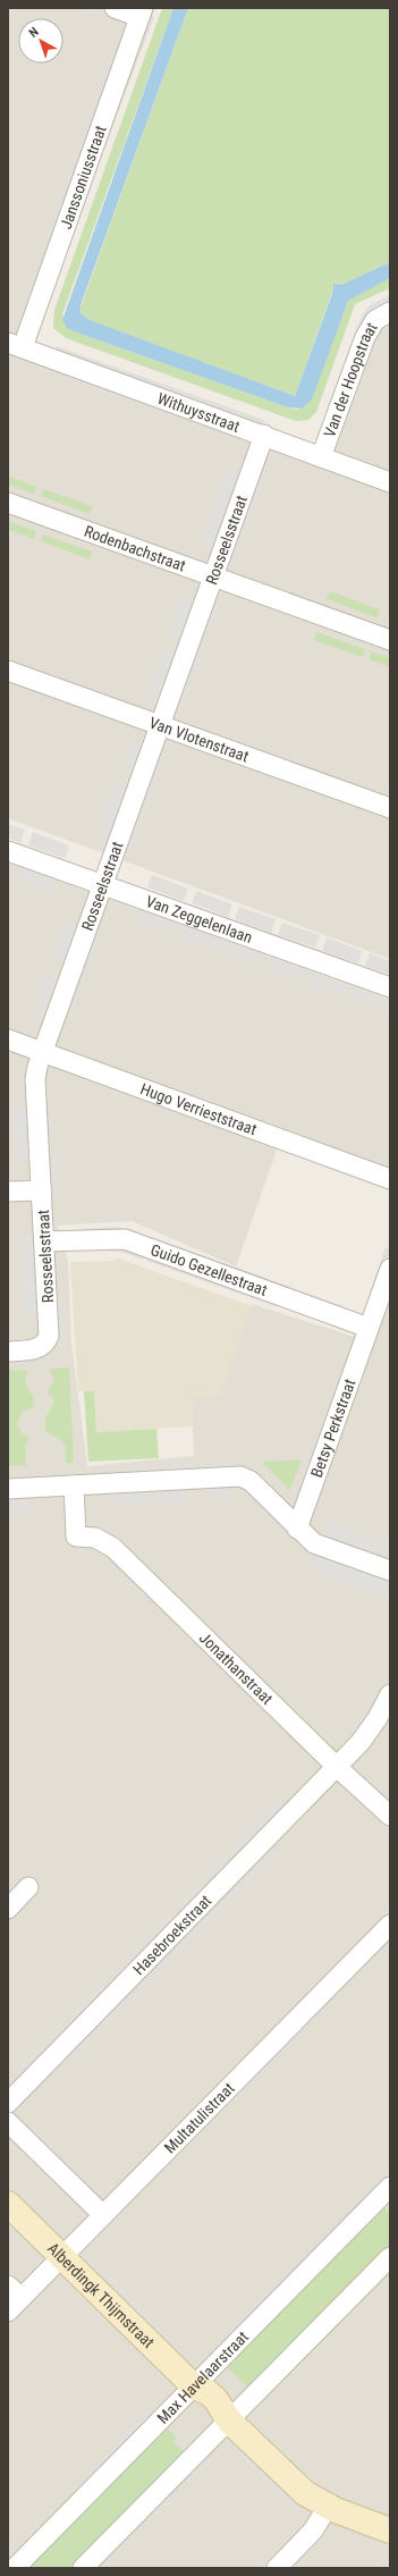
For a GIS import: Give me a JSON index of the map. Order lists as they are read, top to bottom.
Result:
{
  "streets": {
    "street": [
      "Janssoniusstraat",
      "Van der Hoopstraat",
      "Withuysstraat",
      "Rosseelsstraat",
      "Rodenbachstraat",
      "Van Vlotenstraat",
      "Van Zeggelenlaan",
      "Hugo Verrieststraat",
      "Guido Gezellestraat",
      "Betsy Perkstraat",
      "Jonathanstraat",
      "Hasebroekstraat",
      "Multatulistraat",
      "Alberdingk Thijmstraat",
      "Max Havelaarstraat"
    ]
  },
  "crossings": [
    ["Janssoniusstraat", "Withuysstraat"],
    ["Van der Hoopstraat", "Withuysstraat"],
    ["Withuysstraat", "Rosseelsstraat"],
    ["Rosseelsstraat", "Rodenbachstraat"],
    ["Rosseelsstraat", "Van Vlotenstraat"],
    ["Rosseelsstraat", "Van Zeggelenlaan"],
    ["Rosseelsstraat", "Hugo Verrieststraat"],
    ["Rosseelsstraat", "Guido Gezellestraat"],
    ["Guido Gezellestraat", "Betsy Perkstraat"],
    ["Jonathanstraat", "Hasebroekstraat"],
    ["Multatulistraat", "Alberdingk Thijmstraat"],
    ["Alberdingk Thijmstraat", "Max Havelaarstraat"]
  ],
  "north": "top left"
}
